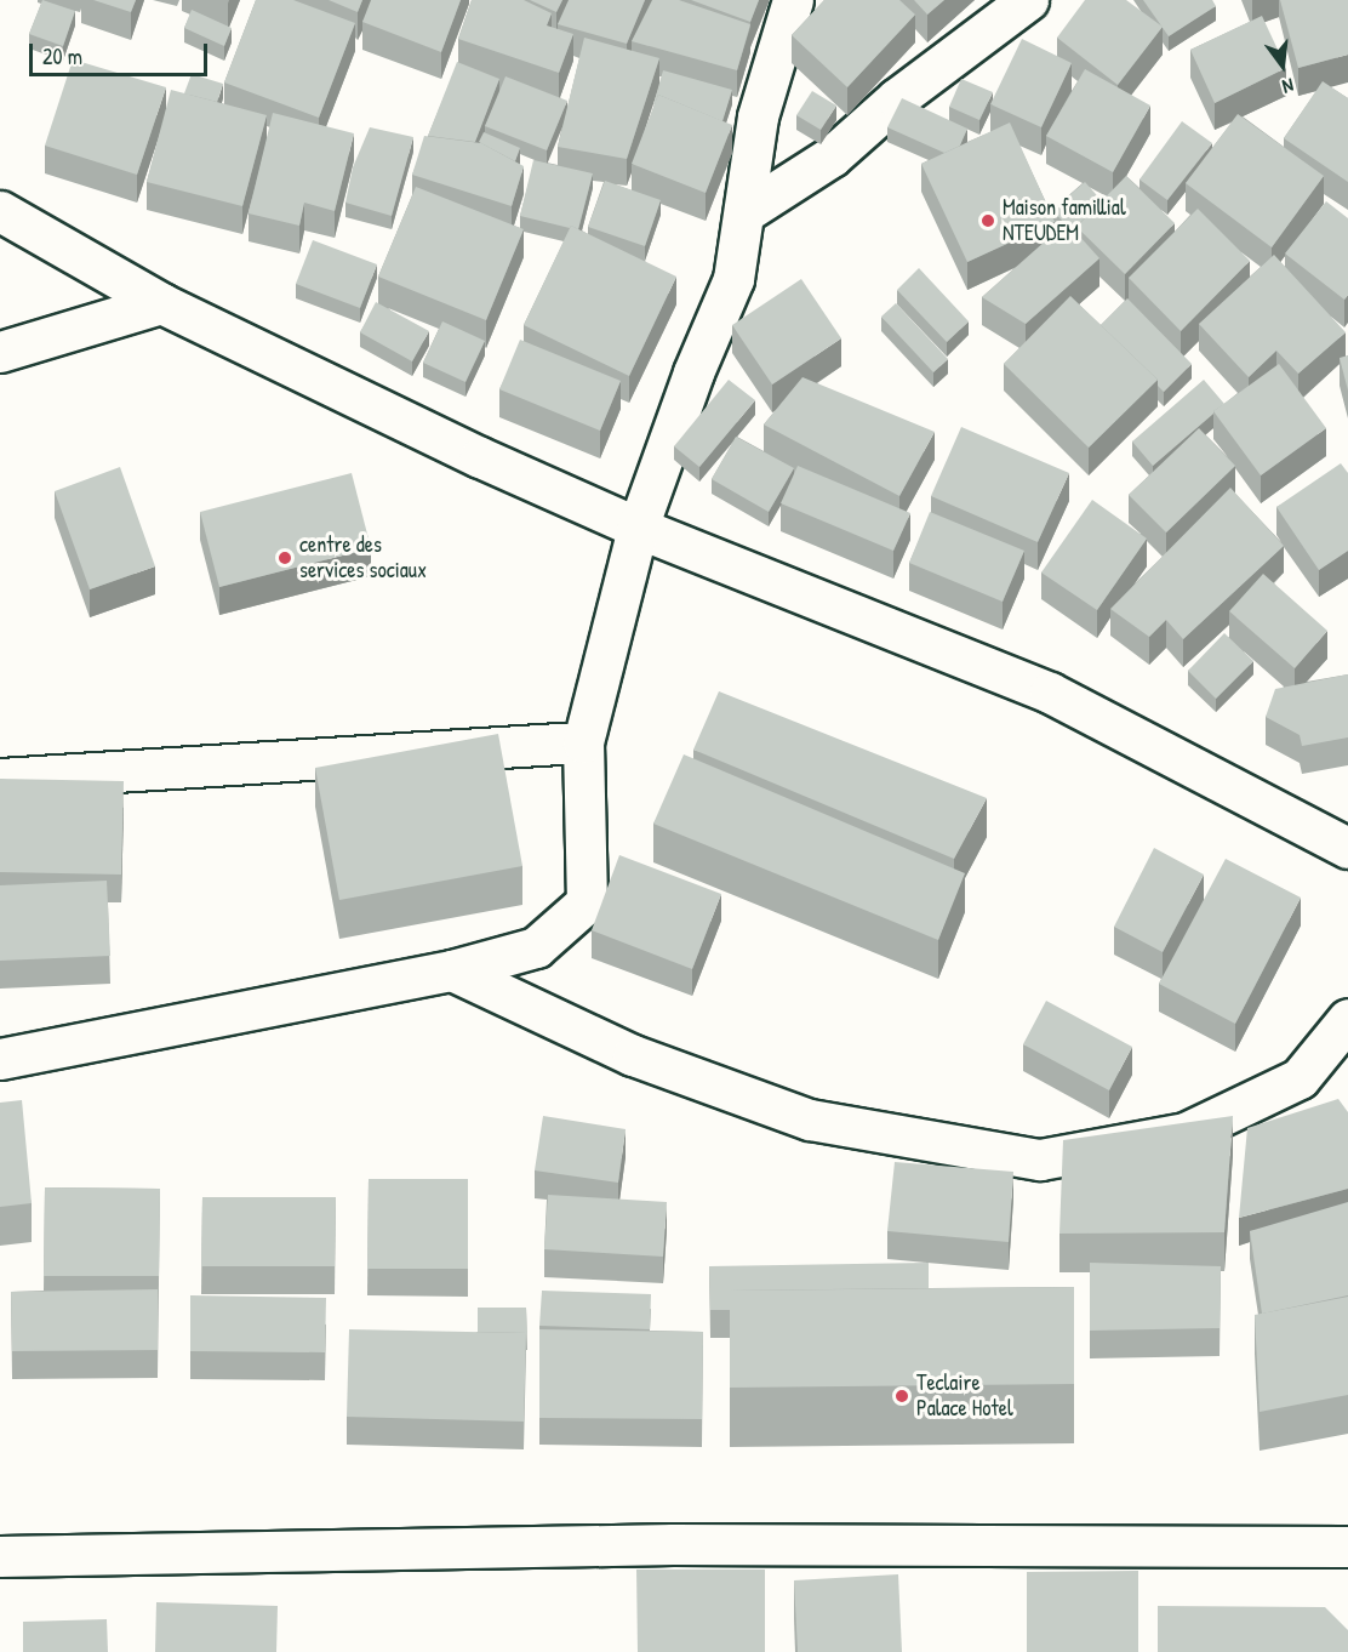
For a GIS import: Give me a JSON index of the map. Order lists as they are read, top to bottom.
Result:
{
  "places": ["Maison famillial NTEUDEM", "centre des services sociaux", "Teclaire Palace Hotel"],
  "scale_bar": "20 m",
  "north": "bottom"
}
